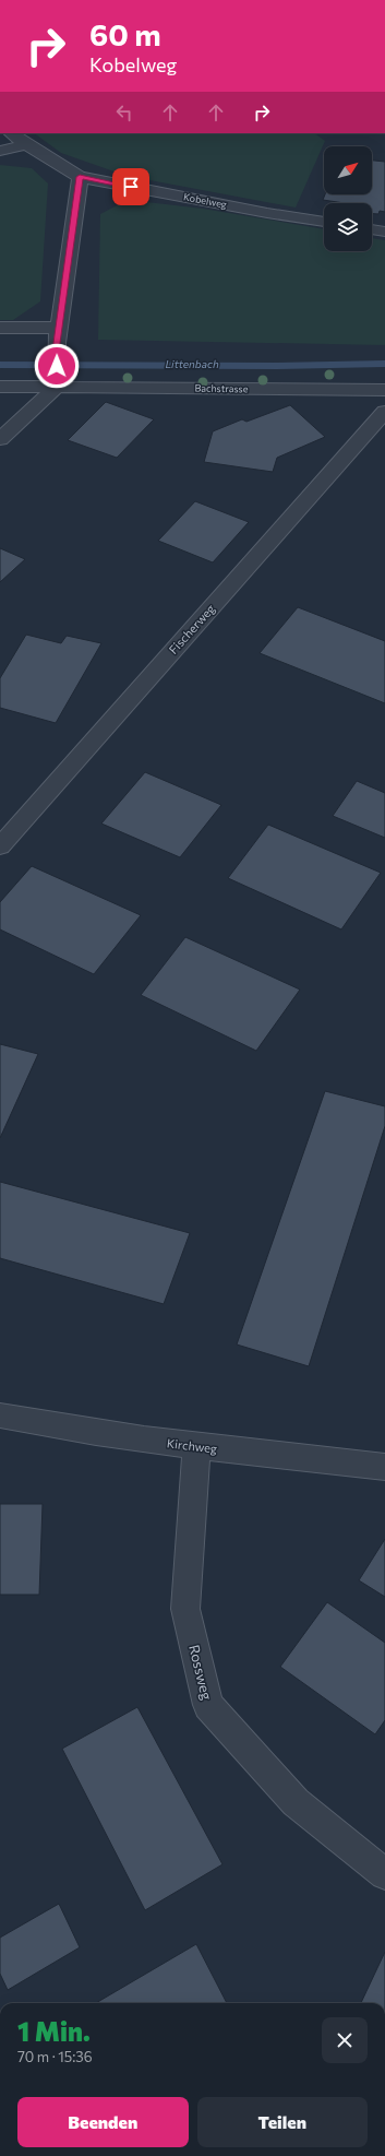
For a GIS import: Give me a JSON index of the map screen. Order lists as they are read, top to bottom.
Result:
{
  "streets": {
    "street": [
      "Kobelweg",
      "Bachstrasse",
      "Fischerweg",
      "Kirchweg",
      "Rossweg"
    ]
  },
  "crossings": [
    ["Kirchweg", "Rossweg"]
  ],
  "water": ["Littenbach"],
  "north": "top right",
  "page": {
    "turn": ["60 m", "Kobelweg"],
    "heading": ["1 Min.", "70 m · 15:36"],
    "buttons": ["Beenden", "Teilen"]
  }
}
